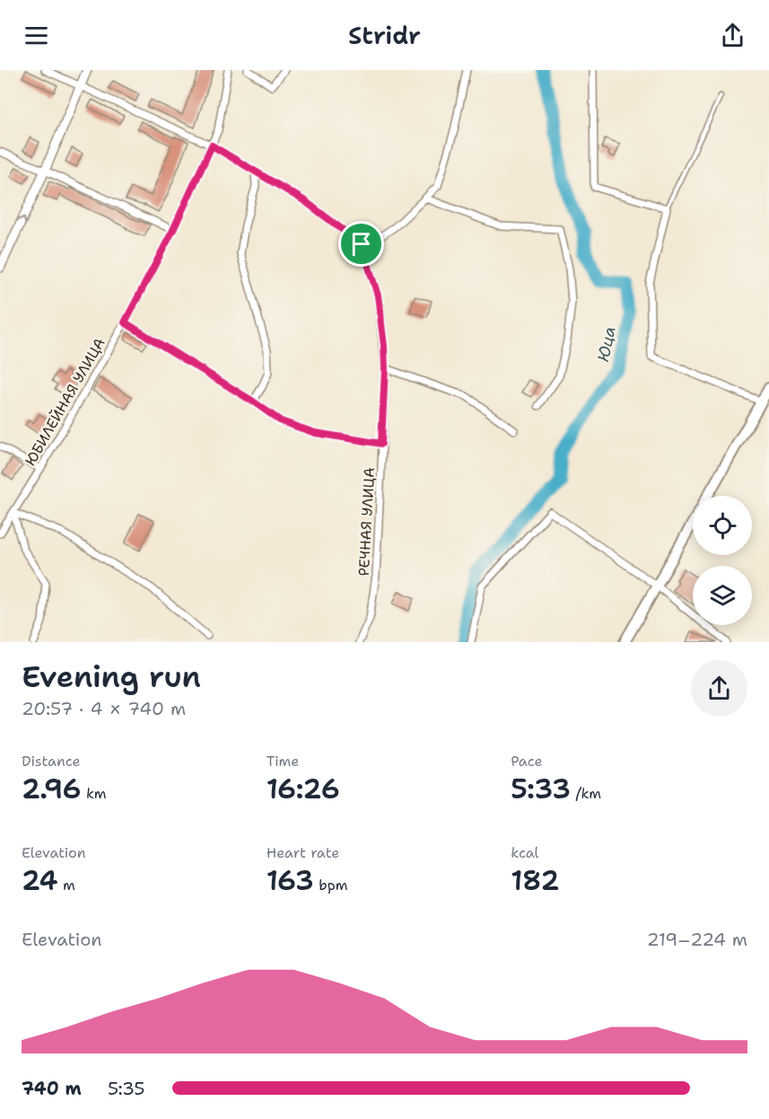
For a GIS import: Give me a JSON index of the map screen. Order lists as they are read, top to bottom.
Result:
{
  "streets": {
    "street": ["ЮБИЛЕЙНАЯ УЛИЦА", "РЕЧНАЯ УЛИЦА"]
  },
  "water": ["Юца"],
  "page": {
    "header": "Stridr",
    "heading": ["Evening run", "20:57 · 4 × 740 m"],
    "stats": [
      ["Distance", "2.96 km"],
      ["Time", "16:26"],
      ["Pace", "5:33 /km"],
      ["Elevation", "24 m"],
      ["Heart rate", "163 bpm"],
      ["kcal", "182"]
    ],
    "chart": ["Elevation", "219–224 m"],
    "list": [
      {
        "name": "740 m",
        "note": "5:35"
      }
    ]
  }
}
